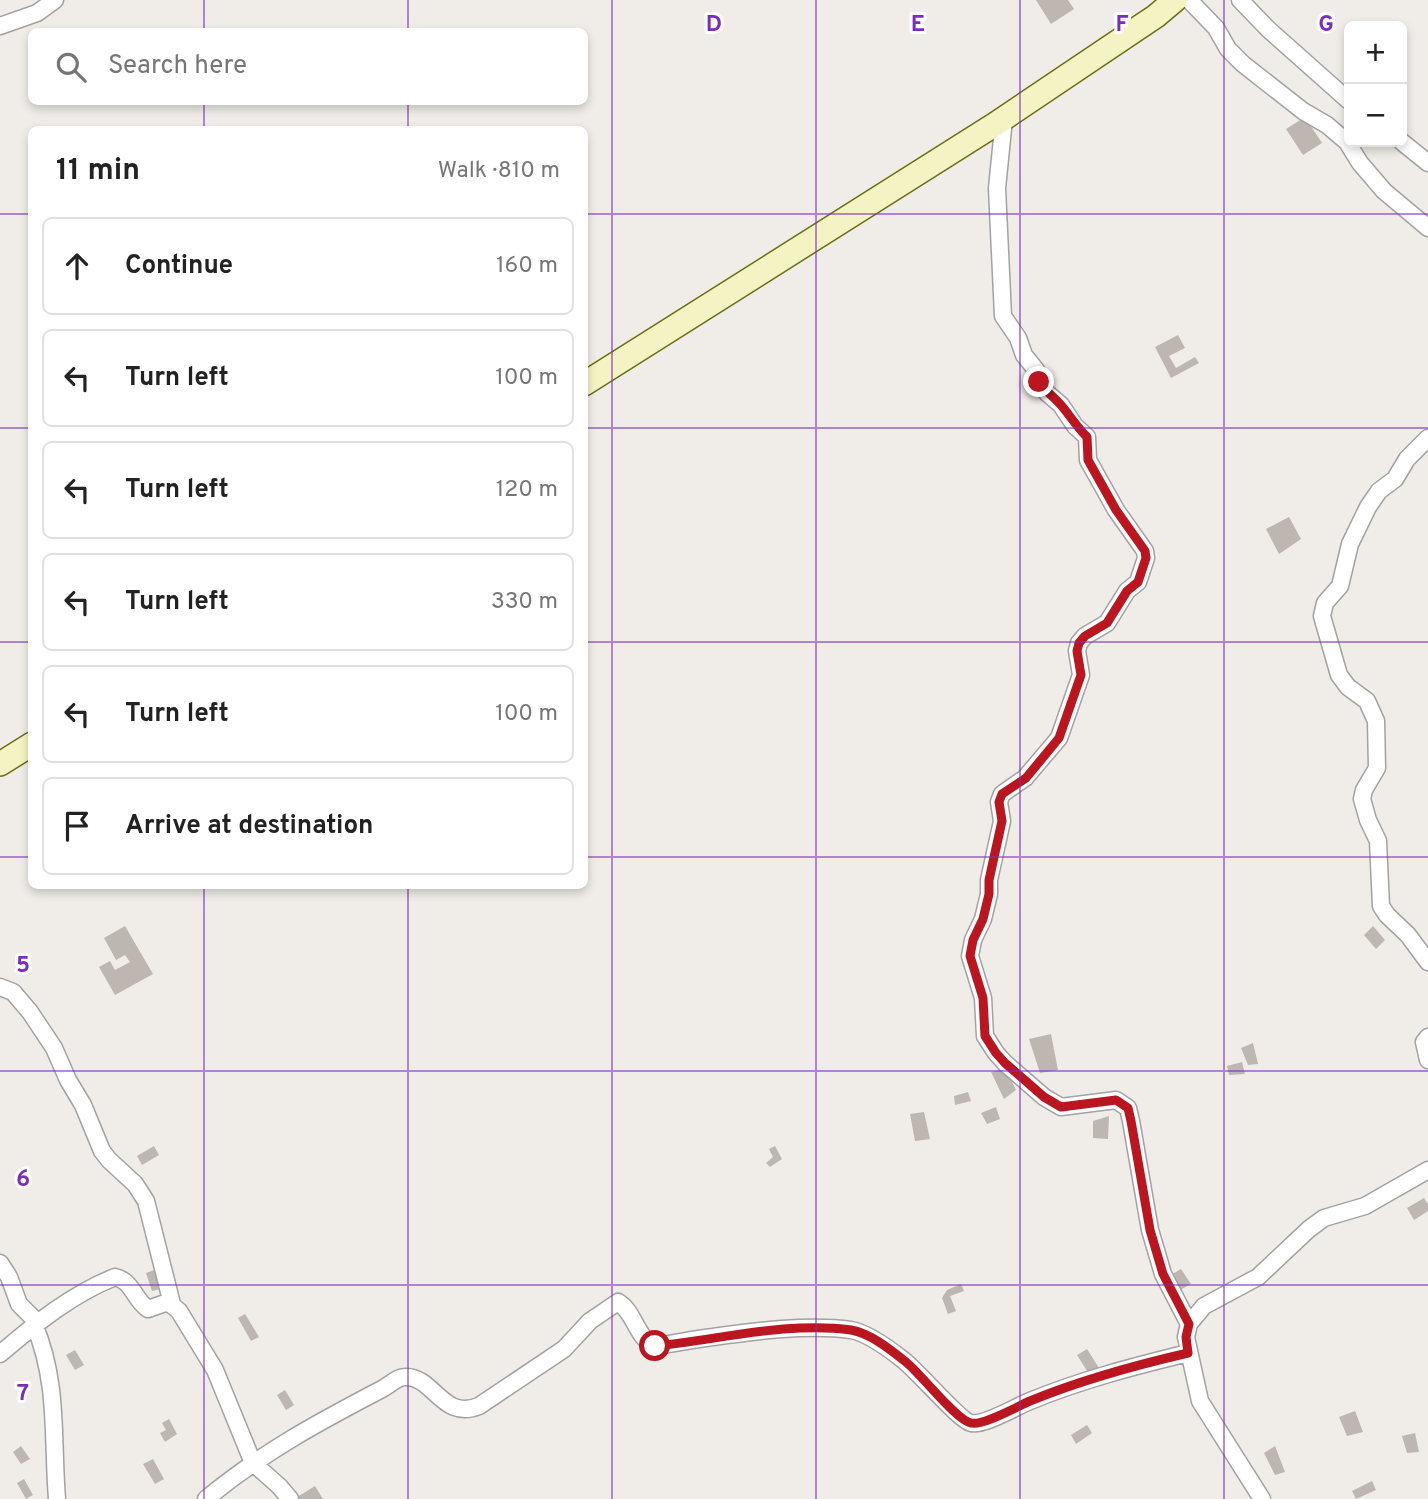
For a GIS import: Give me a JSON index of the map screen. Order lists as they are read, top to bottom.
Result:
{
  "page": {
    "map_buttons": ["+", "−"],
    "search": "Search here",
    "heading": ["11 min", "Walk · 810 m"],
    "list": [
      ["Continue", "160 m"],
      ["Turn left", "100 m"],
      ["Turn left", "120 m"],
      ["Turn left", "330 m"],
      ["Turn left", "100 m"],
      "Arrive at destination"
    ]
  },
  "grid": {
    "columns": [
      "D",
      "E",
      "F",
      "G"
    ],
    "rows": ["5", "6", "7"]
  }
}
